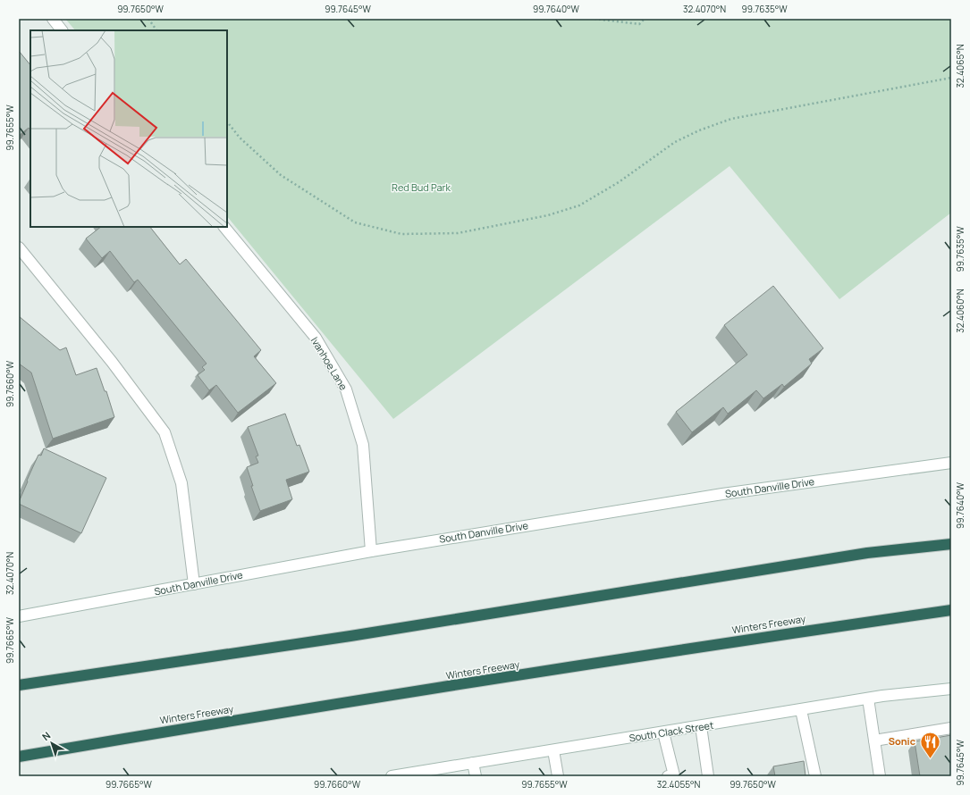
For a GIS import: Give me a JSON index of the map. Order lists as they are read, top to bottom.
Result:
{
  "streets": {
    "highway": ["Winters Freeway"],
    "main road": ["Ivanhoe Lane", "South Danville Drive", "South Clack Street"]
  },
  "crossings": [
    ["Ivanhoe Lane", "South Danville Drive"]
  ],
  "parks": ["Red Bud Park"],
  "places": {
    "restaurant": ["Sonic"]
  },
  "north": "top left",
  "coordinates": [
    "99.7650°W",
    "99.7645°W",
    "99.7640°W",
    "32.4070°N",
    "99.7635°W",
    "32.4065°N",
    "99.7655°W",
    "32.4060°N",
    "99.7660°W",
    "99.7665°W",
    "32.4055°N"
  ]
}
